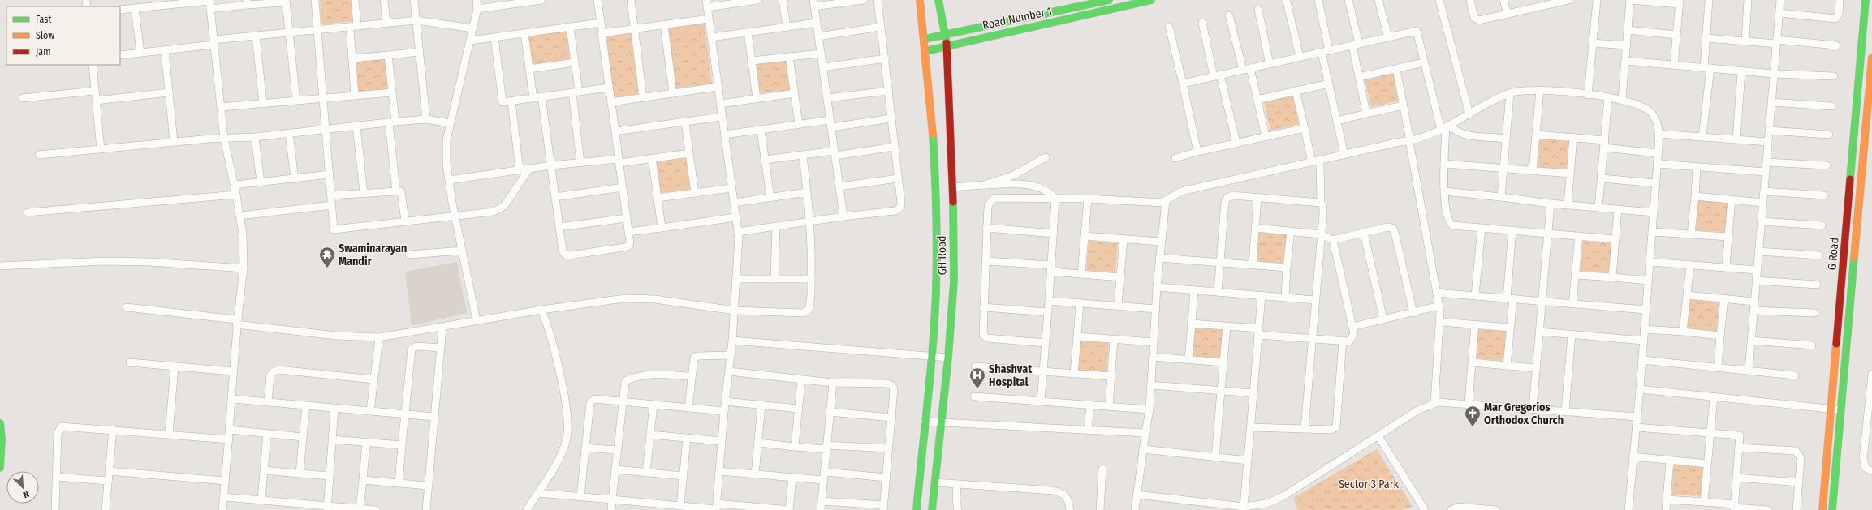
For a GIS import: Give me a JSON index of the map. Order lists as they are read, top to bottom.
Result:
{
  "streets": {
    "street": ["Road Number 1", "G Road", "GH Road"]
  },
  "crossings": [
    ["Road Number 1", "GH Road"]
  ],
  "parks": ["Sector 3 Park"],
  "places": {
    "temple": ["Swaminarayan Mandir"],
    "hospital": ["Shashvat Hospital"],
    "church": ["Mar Gregorios Orthodox Church"]
  },
  "legend": ["Fast", "Slow", "Jam"],
  "north": "bottom right"
}
